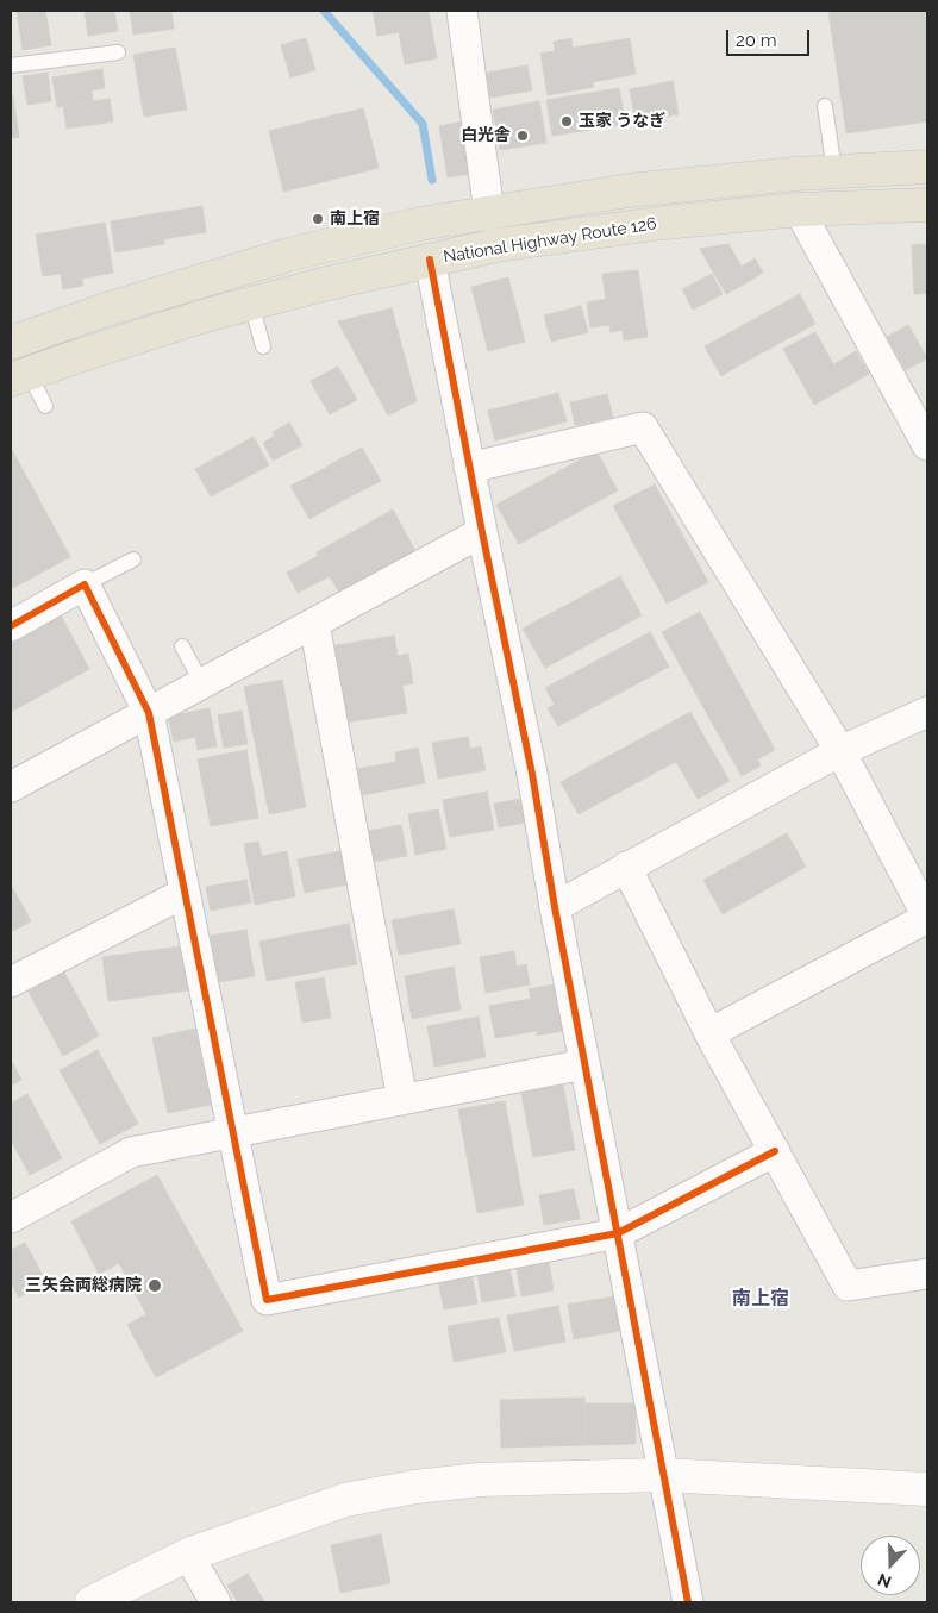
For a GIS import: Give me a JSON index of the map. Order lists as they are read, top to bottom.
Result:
{
  "streets": {
    "highway": ["National Highway Route 126"]
  },
  "districts": ["南上宿"],
  "places": [
    "玉家 うなぎ",
    "白光舎",
    "南上宿",
    "三矢会両総病院"
  ],
  "scale_bar": "20 m",
  "north": "bottom"
}
